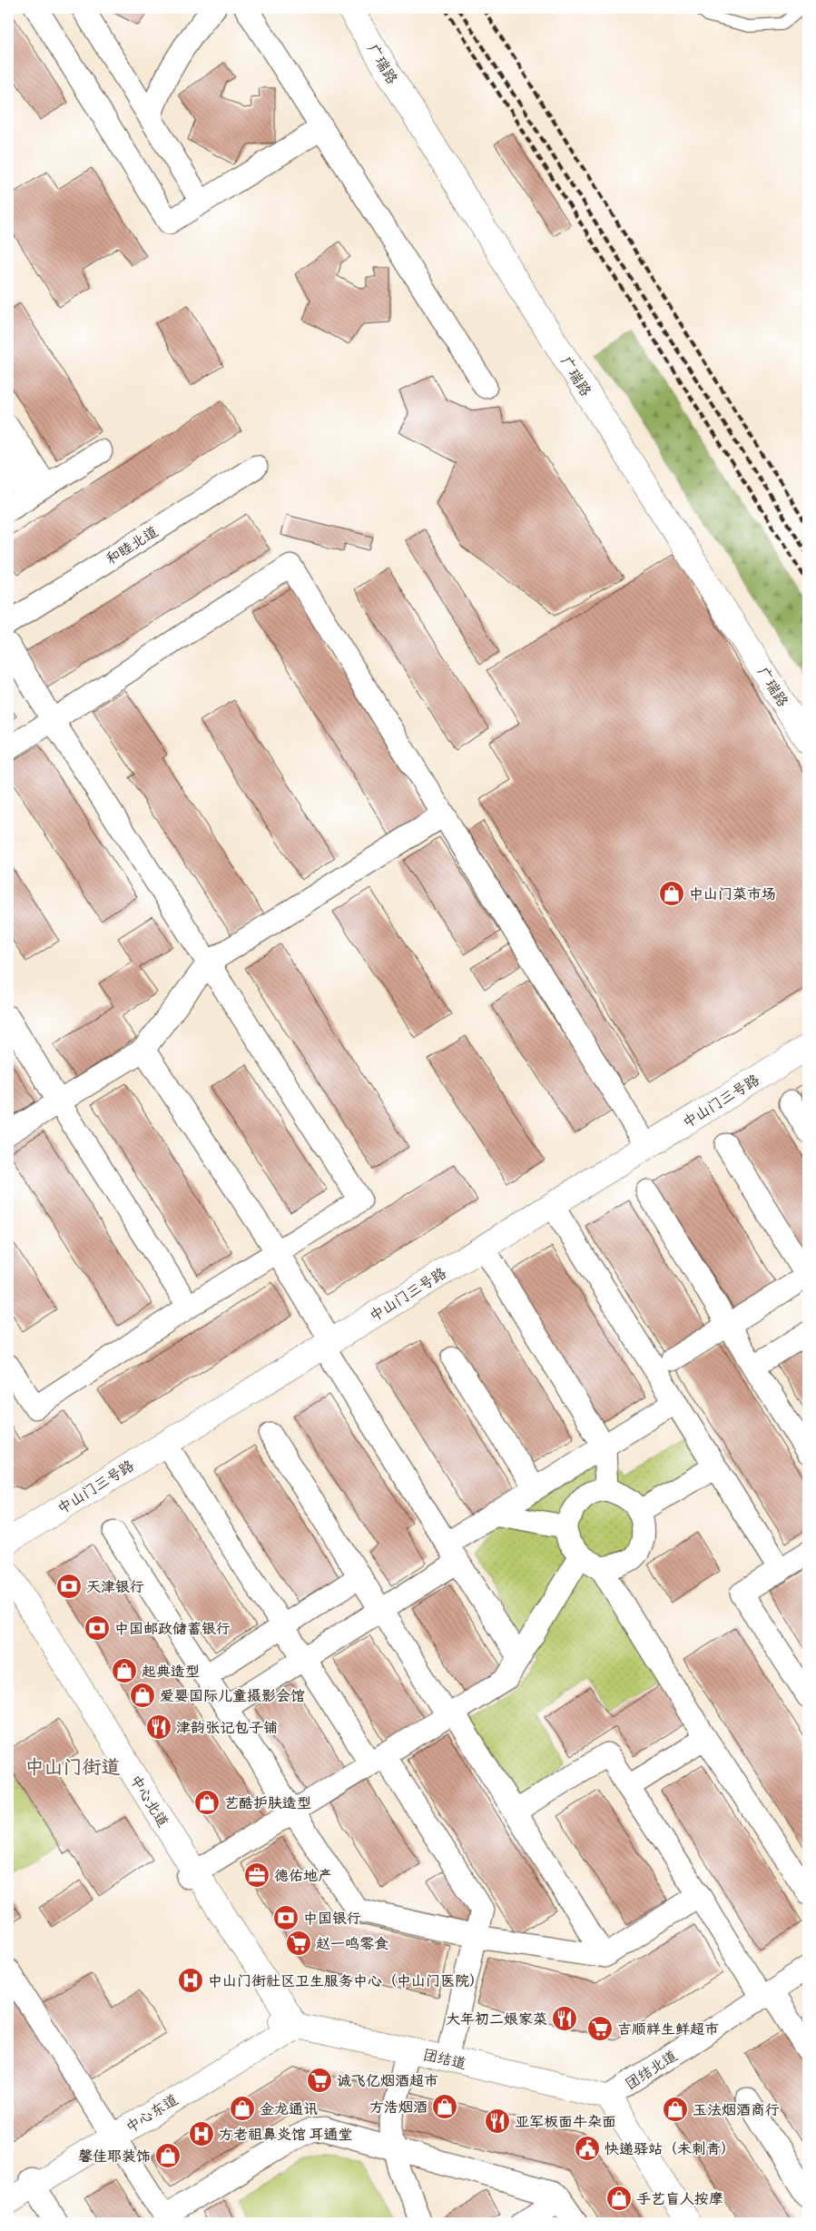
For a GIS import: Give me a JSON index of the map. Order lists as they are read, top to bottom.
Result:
{
  "streets": {
    "street": [
      "广瑞路",
      "和睦北道",
      "中山门三号路",
      "中心北道",
      "团结道",
      "团结北道",
      "中心东道"
    ]
  },
  "crossings": [
    ["中心北道", "团结道"],
    ["中心北道", "中心东道"],
    ["团结道", "团结北道"],
    ["团结道", "中心东道"]
  ],
  "districts": ["中山门街道"],
  "places": {
    "shop": [
      "中山门菜市场",
      "起典造型",
      "爱婴国际儿童摄影会馆",
      "艺酷护肤造型",
      "方浩烟酒",
      "金龙通讯",
      "玉法烟酒商行",
      "馨佳耶装饰",
      "手艺盲人按摩"
    ],
    "bank": ["天津银行", "中国邮政储蓄银行", "中国银行"],
    "restaurant": ["津韵张记包子铺", "大年初二娘家菜", "亚军板面牛杂面"],
    "office": ["德佑地产"],
    "supermarket": ["赵一鸣零食", "吉顺祥生鲜超市", "诚飞亿烟酒超市"],
    "hospital": ["中山门街社区卫生服务中心（中山门医院）", "方老祖鼻炎馆 耳通堂"],
    "public building": ["快递驿站（未刺青）"]
  }
}
